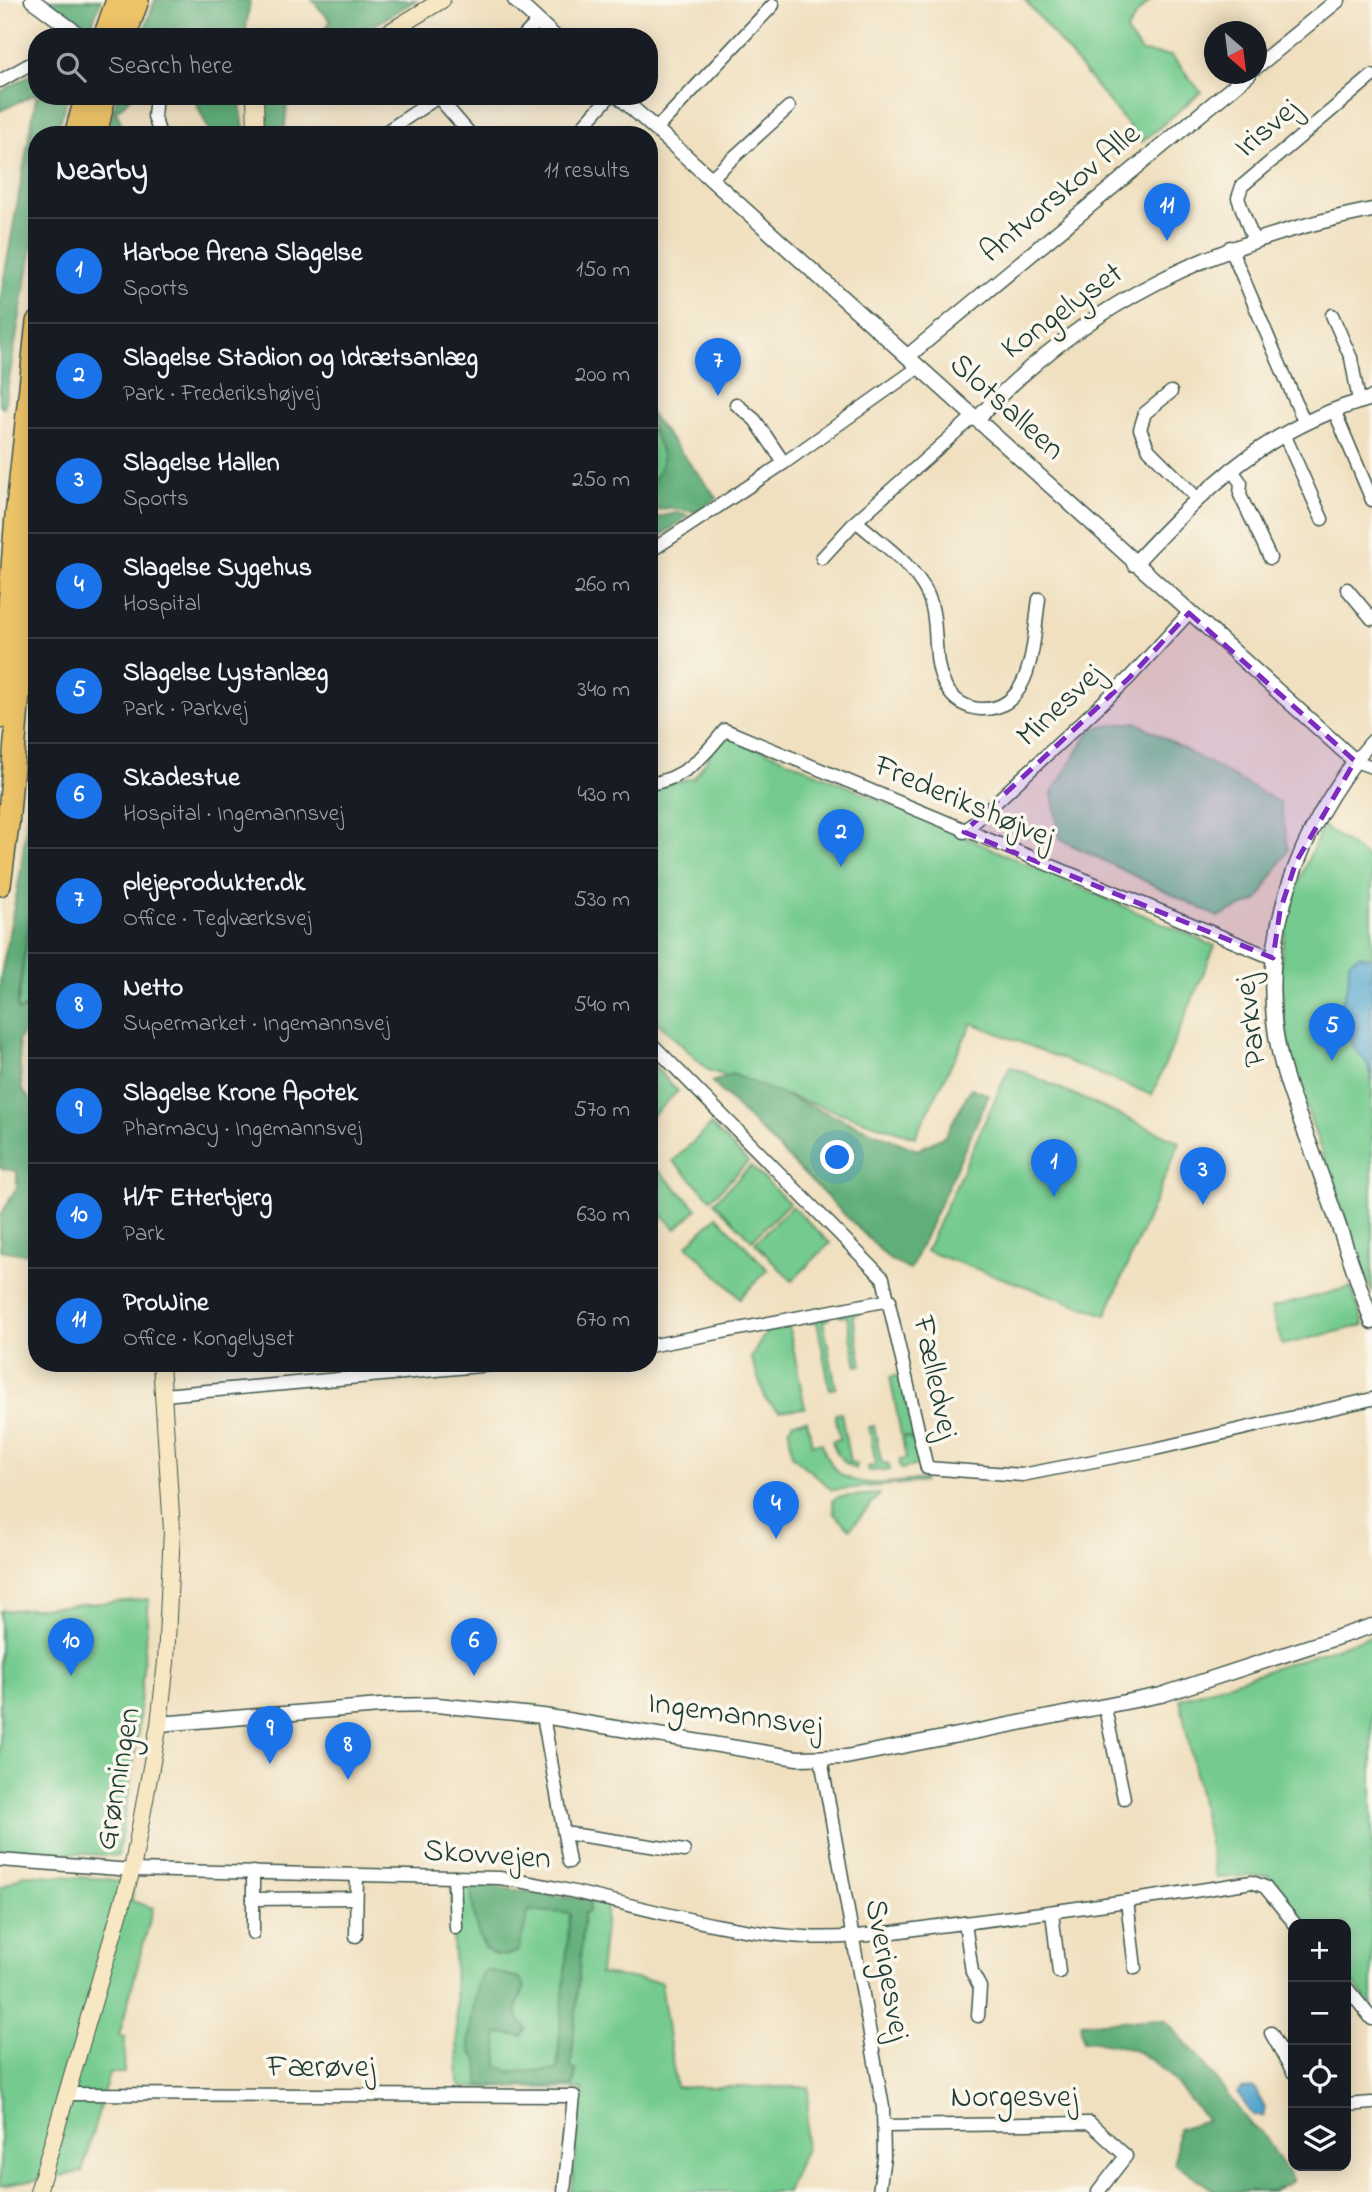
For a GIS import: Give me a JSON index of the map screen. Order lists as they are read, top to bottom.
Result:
{
  "streets": {
    "main road": ["Grønningen"],
    "street": [
      "Irisvej",
      "Antvorskov Alle",
      "Kongelyset",
      "Slotsalleen",
      "Minesvej",
      "Frederikshøjvej",
      "Parkvej",
      "Fælledvej",
      "Ingemannsvej",
      "Skovvejen",
      "Sverigesvej",
      "Færøvej",
      "Norgesvej"
    ]
  },
  "crossings": [
    ["Irisvej", "Kongelyset"],
    ["Antvorskov Alle", "Slotsalleen"],
    ["Kongelyset", "Slotsalleen"],
    ["Slotsalleen", "Minesvej"],
    ["Slotsalleen", "Parkvej"],
    ["Minesvej", "Frederikshøjvej"],
    ["Frederikshøjvej", "Parkvej"],
    ["Ingemannsvej", "Grønningen"],
    ["Ingemannsvej", "Sverigesvej"],
    ["Grønningen", "Skovvejen"],
    ["Grønningen", "Færøvej"],
    ["Skovvejen", "Sverigesvej"],
    ["Sverigesvej", "Norgesvej"]
  ],
  "north": "bottom right",
  "page": {
    "search": "Search here",
    "heading": ["Nearby", "11 results"],
    "pins": [
      "11",
      "7",
      "2",
      "5",
      "1",
      "3",
      "4",
      "6",
      "10",
      "9",
      "8"
    ],
    "list": [
      {
        "mark": "1",
        "name": "Harboe Arena Slagelse",
        "note": "Sports",
        "value": "150 m"
      },
      {
        "mark": "2",
        "name": "Slagelse Stadion og Idrætsanlæg",
        "note": "Park · Frederikshøjvej",
        "value": "200 m"
      },
      {
        "mark": "3",
        "name": "Slagelse Hallen",
        "note": "Sports",
        "value": "250 m"
      },
      {
        "mark": "4",
        "name": "Slagelse Sygehus",
        "note": "Hospital",
        "value": "260 m"
      },
      {
        "mark": "5",
        "name": "Slagelse Lystanlæg",
        "note": "Park · Parkvej",
        "value": "340 m"
      },
      {
        "mark": "6",
        "name": "Skadestue",
        "note": "Hospital · Ingemannsvej",
        "value": "430 m"
      },
      {
        "mark": "7",
        "name": "plejeprodukter.dk",
        "note": "Office · Teglværksvej",
        "value": "530 m"
      },
      {
        "mark": "8",
        "name": "Netto",
        "note": "Supermarket · Ingemannsvej",
        "value": "540 m"
      },
      {
        "mark": "9",
        "name": "Slagelse Krone Apotek",
        "note": "Pharmacy · Ingemannsvej",
        "value": "570 m"
      },
      {
        "mark": "10",
        "name": "H/F Etterbjerg",
        "note": "Park",
        "value": "630 m"
      },
      {
        "mark": "11",
        "name": "ProWine",
        "note": "Office · Kongelyset",
        "value": "670 m"
      }
    ],
    "map_buttons": ["+", "−"]
  }
}
